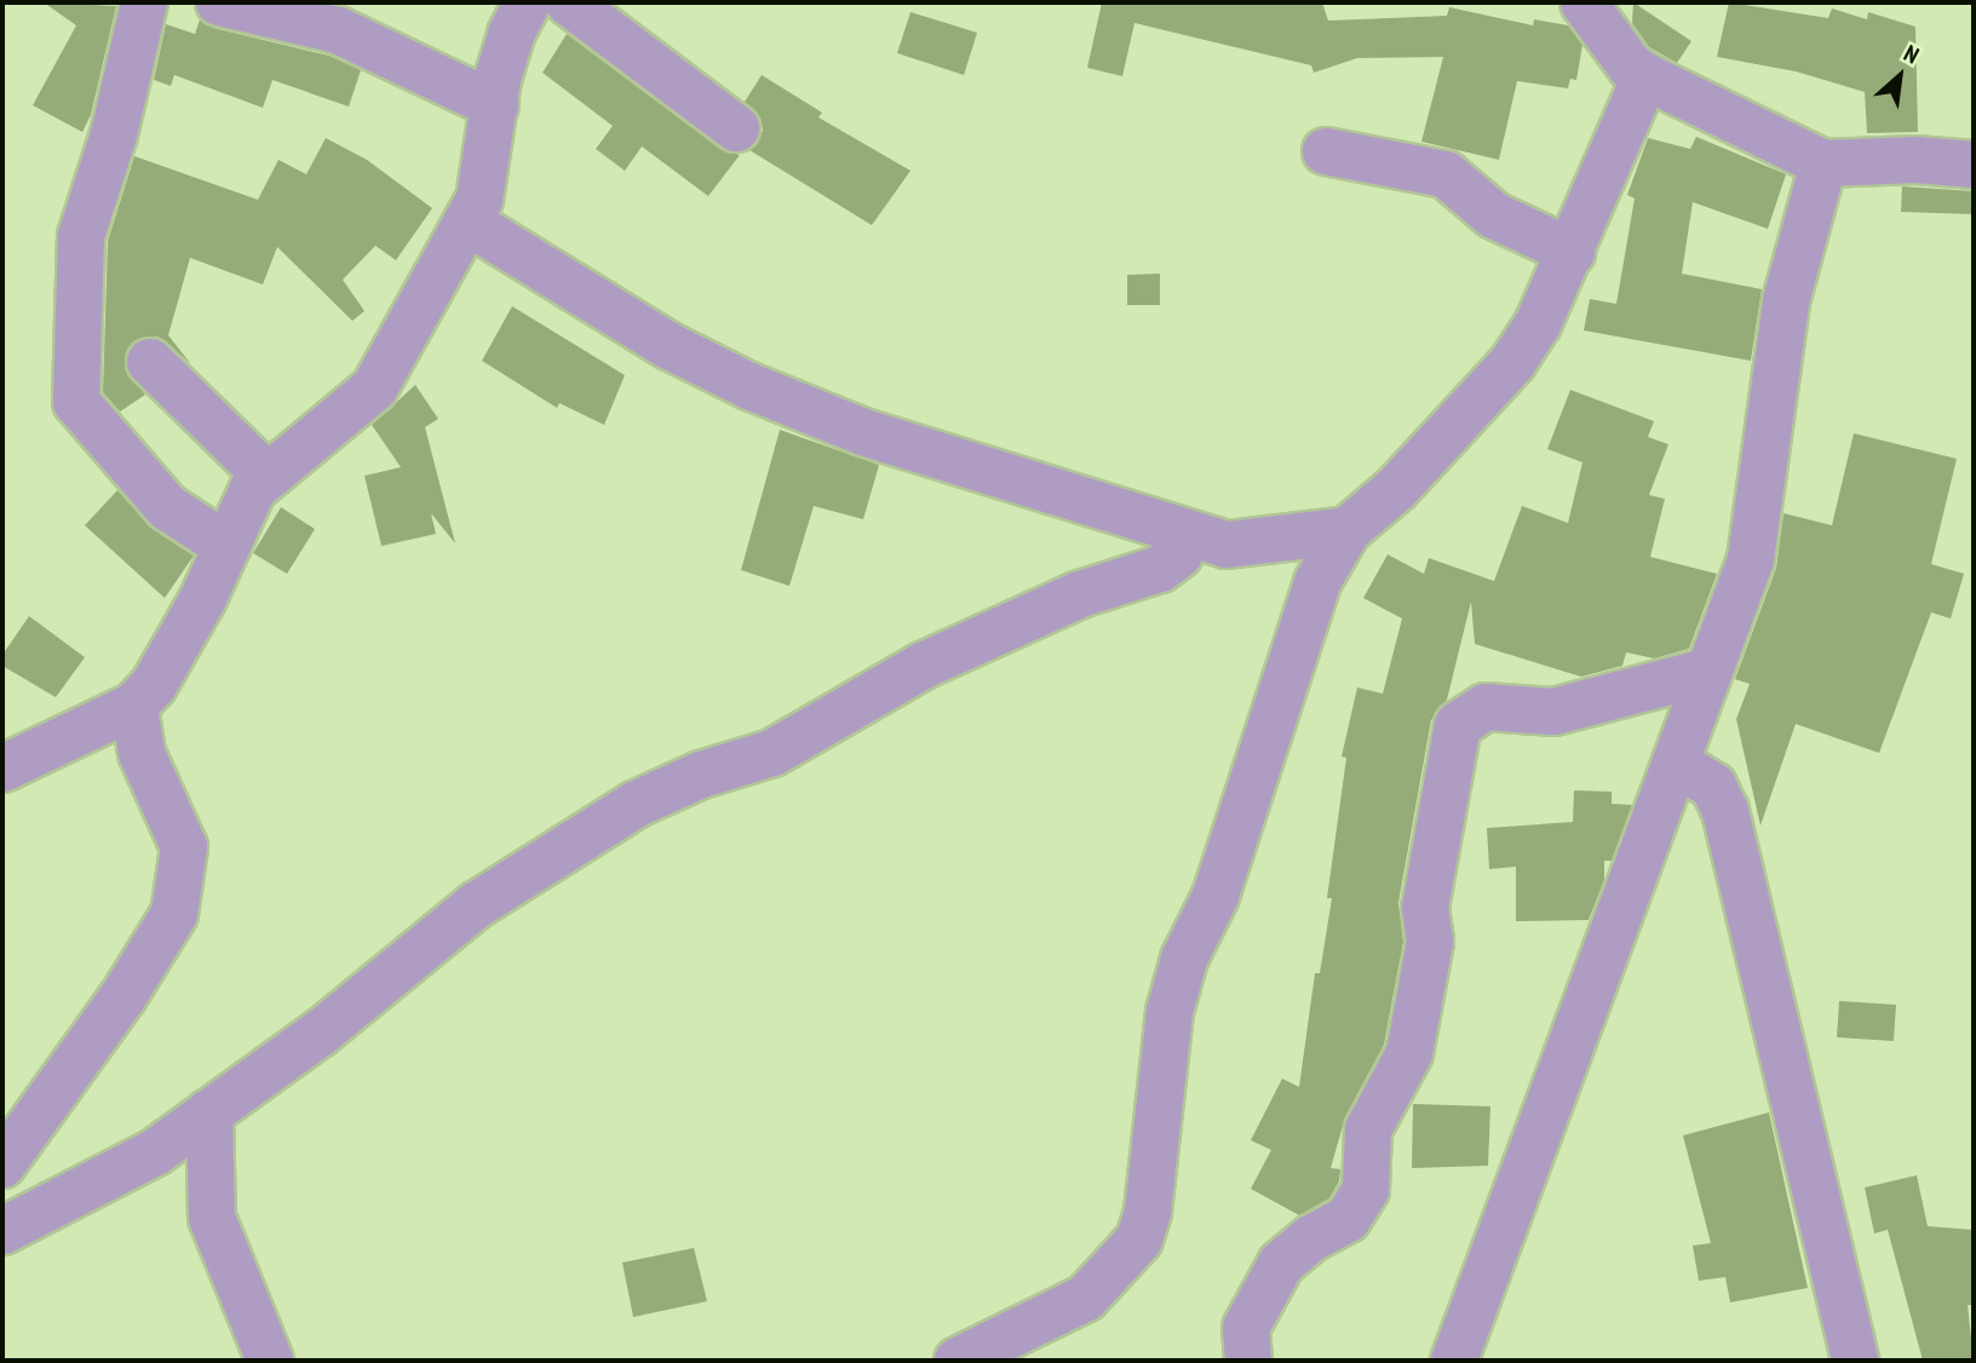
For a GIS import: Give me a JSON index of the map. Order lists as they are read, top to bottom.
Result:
{
  "north": "top right"
}
